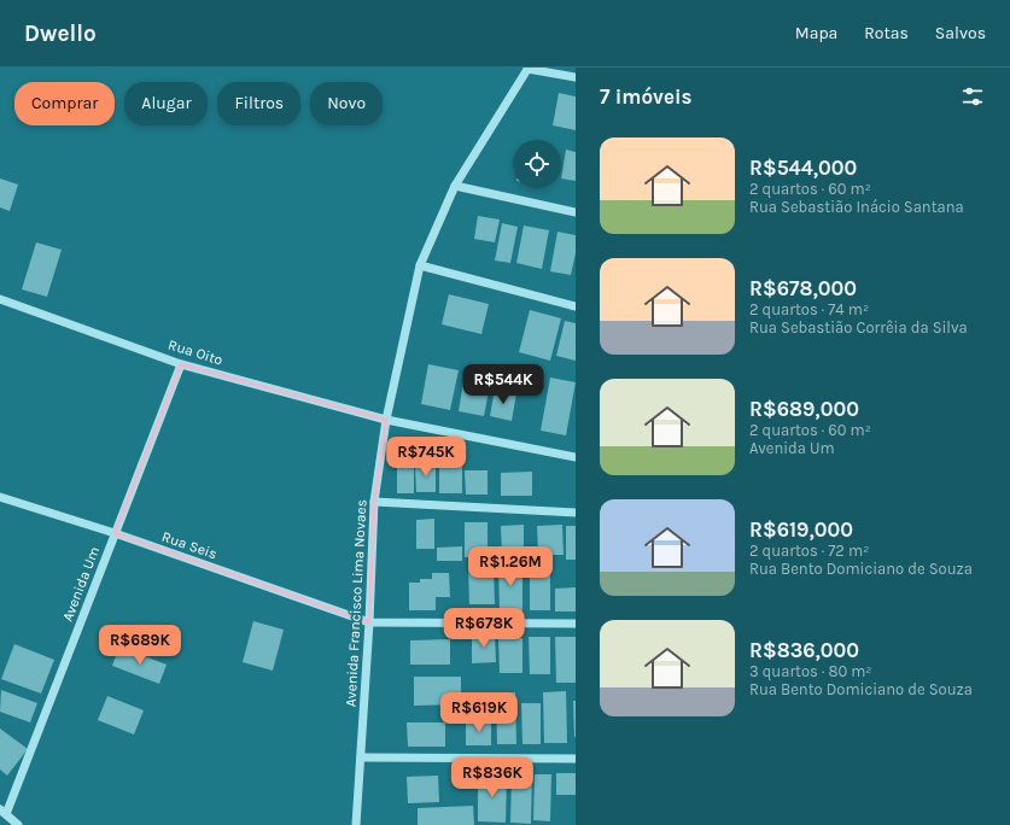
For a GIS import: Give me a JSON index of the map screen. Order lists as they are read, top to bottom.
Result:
{
  "streets": {
    "street": [
      "Rua Oito",
      "Rua Seis",
      "Avenida Um",
      "Avenida Francisco Lima Novaes"
    ]
  },
  "crossings": [
    ["Rua Oito", "Avenida Um"],
    ["Rua Oito", "Avenida Francisco Lima Novaes"],
    ["Rua Seis", "Avenida Um"],
    ["Rua Seis", "Avenida Francisco Lima Novaes"]
  ],
  "page": {
    "header": "Dwello",
    "nav": ["Mapa", "Rotas", "Salvos"],
    "heading": "7 imóveis",
    "chip": [
      "Comprar",
      "Alugar",
      "Filtros",
      "Novo"
    ],
    "list": [
      {
        "name": "R$544,000",
        "note": "2 quartos · 60 m² · Rua Sebastião Inácio Santana"
      },
      {
        "name": "R$678,000",
        "note": "2 quartos · 74 m² · Rua Sebastião Corrêia da Silva"
      },
      {
        "name": "R$689,000",
        "note": "2 quartos · 60 m² · Avenida Um"
      },
      {
        "name": "R$619,000",
        "note": "2 quartos · 72 m² · Rua Bento Domiciano de Souza"
      },
      {
        "name": "R$836,000",
        "note": "3 quartos · 80 m² · Rua Bento Domiciano de Souza"
      }
    ],
    "price": [
      "R$544K",
      "R$745K",
      "R$1.26M",
      "R$678K",
      "R$689K",
      "R$619K",
      "R$836K"
    ]
  }
}
